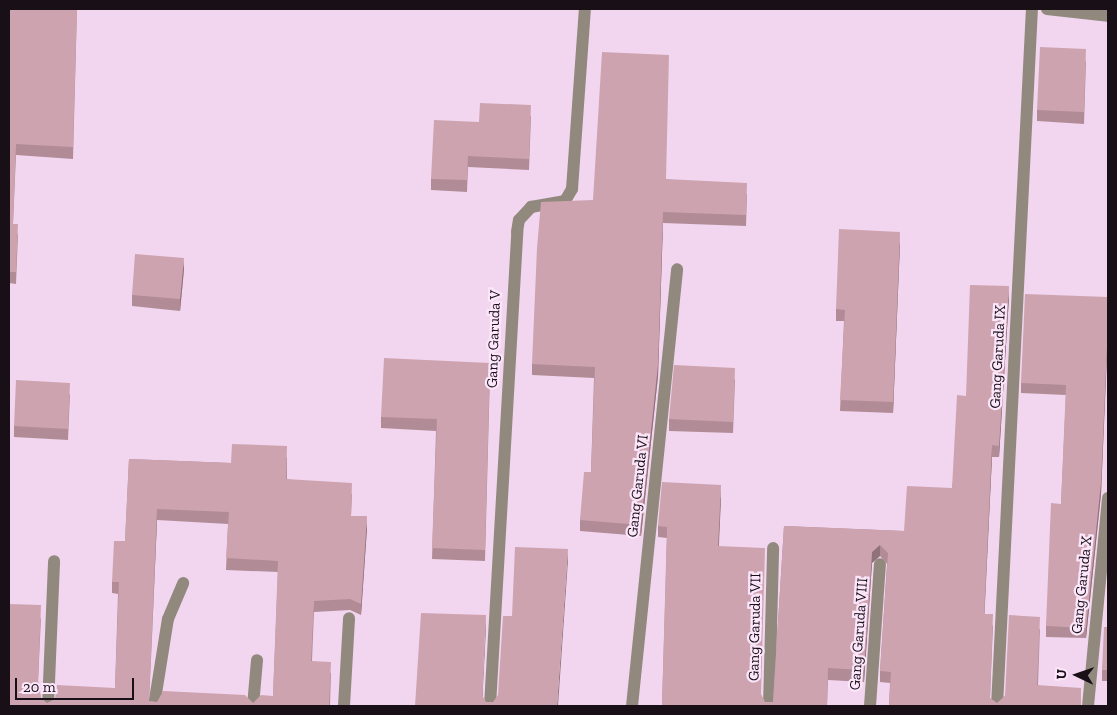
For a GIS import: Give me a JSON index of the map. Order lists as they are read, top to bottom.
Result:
{
  "streets": {
    "street": [
      "Gang Garuda V",
      "Gang Garuda IX",
      "Gang Garuda VI",
      "Gang Garuda X",
      "Gang Garuda VII",
      "Gang Garuda VIII"
    ]
  },
  "scale_bar": "20 m",
  "north": "left"
}
